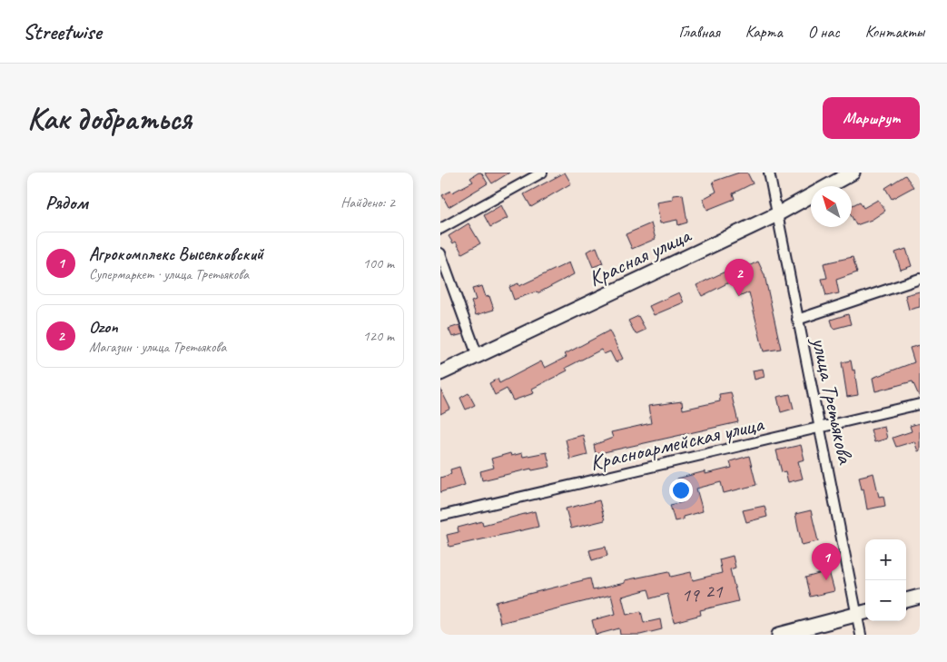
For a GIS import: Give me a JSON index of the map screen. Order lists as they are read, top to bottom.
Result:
{
  "streets": {
    "main road": ["Красная улица"],
    "street": ["улица Третьякова", "Красноармейская улица"]
  },
  "crossings": [
    ["Красная улица", "улица Третьякова"],
    ["улица Третьякова", "Красноармейская улица"]
  ],
  "house_numbers": ["21", "19"],
  "north": "top left",
  "page": {
    "header": "Streetwise",
    "nav": [
      "Главная",
      "Карта",
      "О нас",
      "Контакты"
    ],
    "buttons": "Маршрут",
    "title": "Как добраться",
    "heading": ["Рядом", "Найдено: 2"],
    "list": [
      {
        "mark": "1",
        "name": "Агрокомплекс Выселковский",
        "note": "Супермаркет · улица Третьякова",
        "value": "100 m"
      },
      {
        "mark": "2",
        "name": "Ozon",
        "note": "Магазин · улица Третьякова",
        "value": "120 m"
      }
    ],
    "pins": ["2", "1"],
    "map_buttons": ["+", "−"]
  }
}
